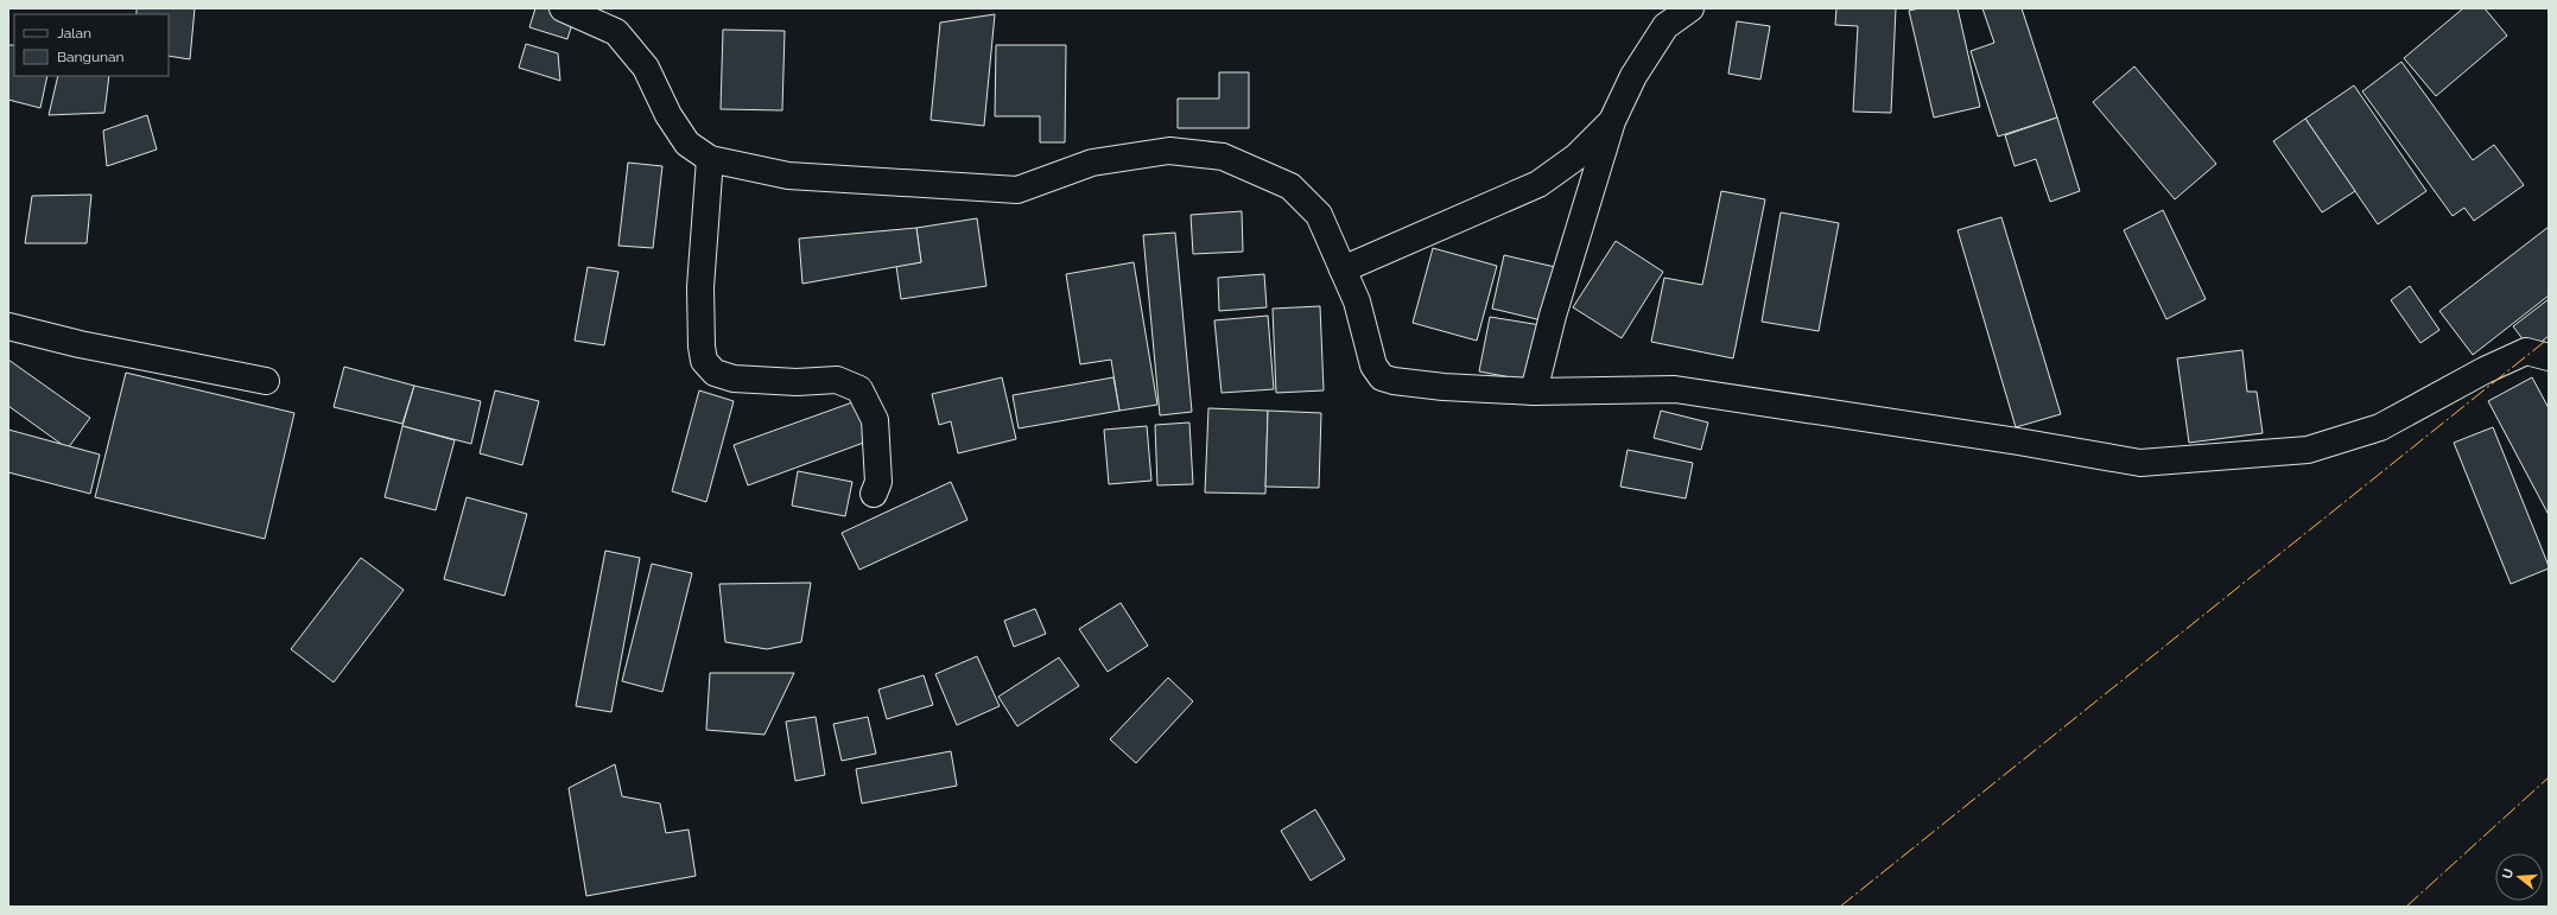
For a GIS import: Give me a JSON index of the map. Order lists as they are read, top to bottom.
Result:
{
  "legend": ["Jalan", "Bangunan"],
  "north": "left"
}
